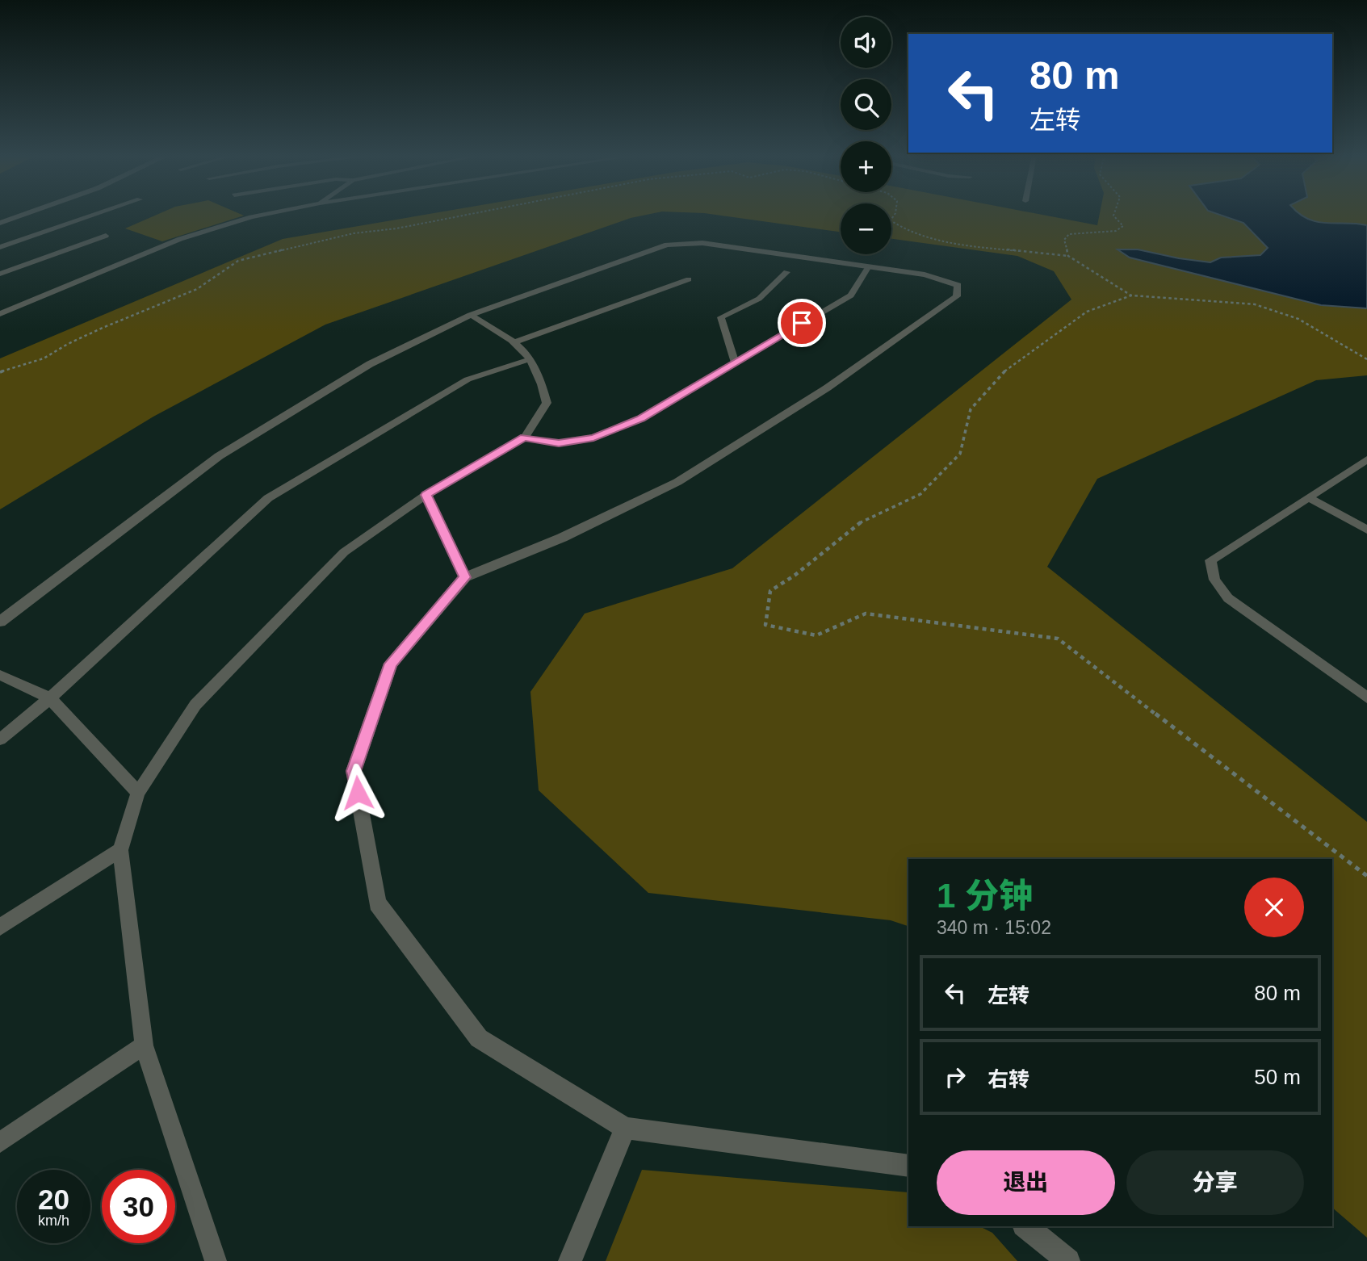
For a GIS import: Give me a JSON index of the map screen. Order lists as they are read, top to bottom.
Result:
{
  "page": {
    "map_buttons": ["+", "−"],
    "turn": ["80 m", "左转"],
    "heading": ["1 分钟", "340 m · 15:02"],
    "list": [
      {
        "name": "左转",
        "value": "80 m"
      },
      {
        "name": "右转",
        "value": "50 m"
      }
    ],
    "buttons": ["退出", "分享"],
    "speed": "20 km/h",
    "limit": "30"
  }
}
